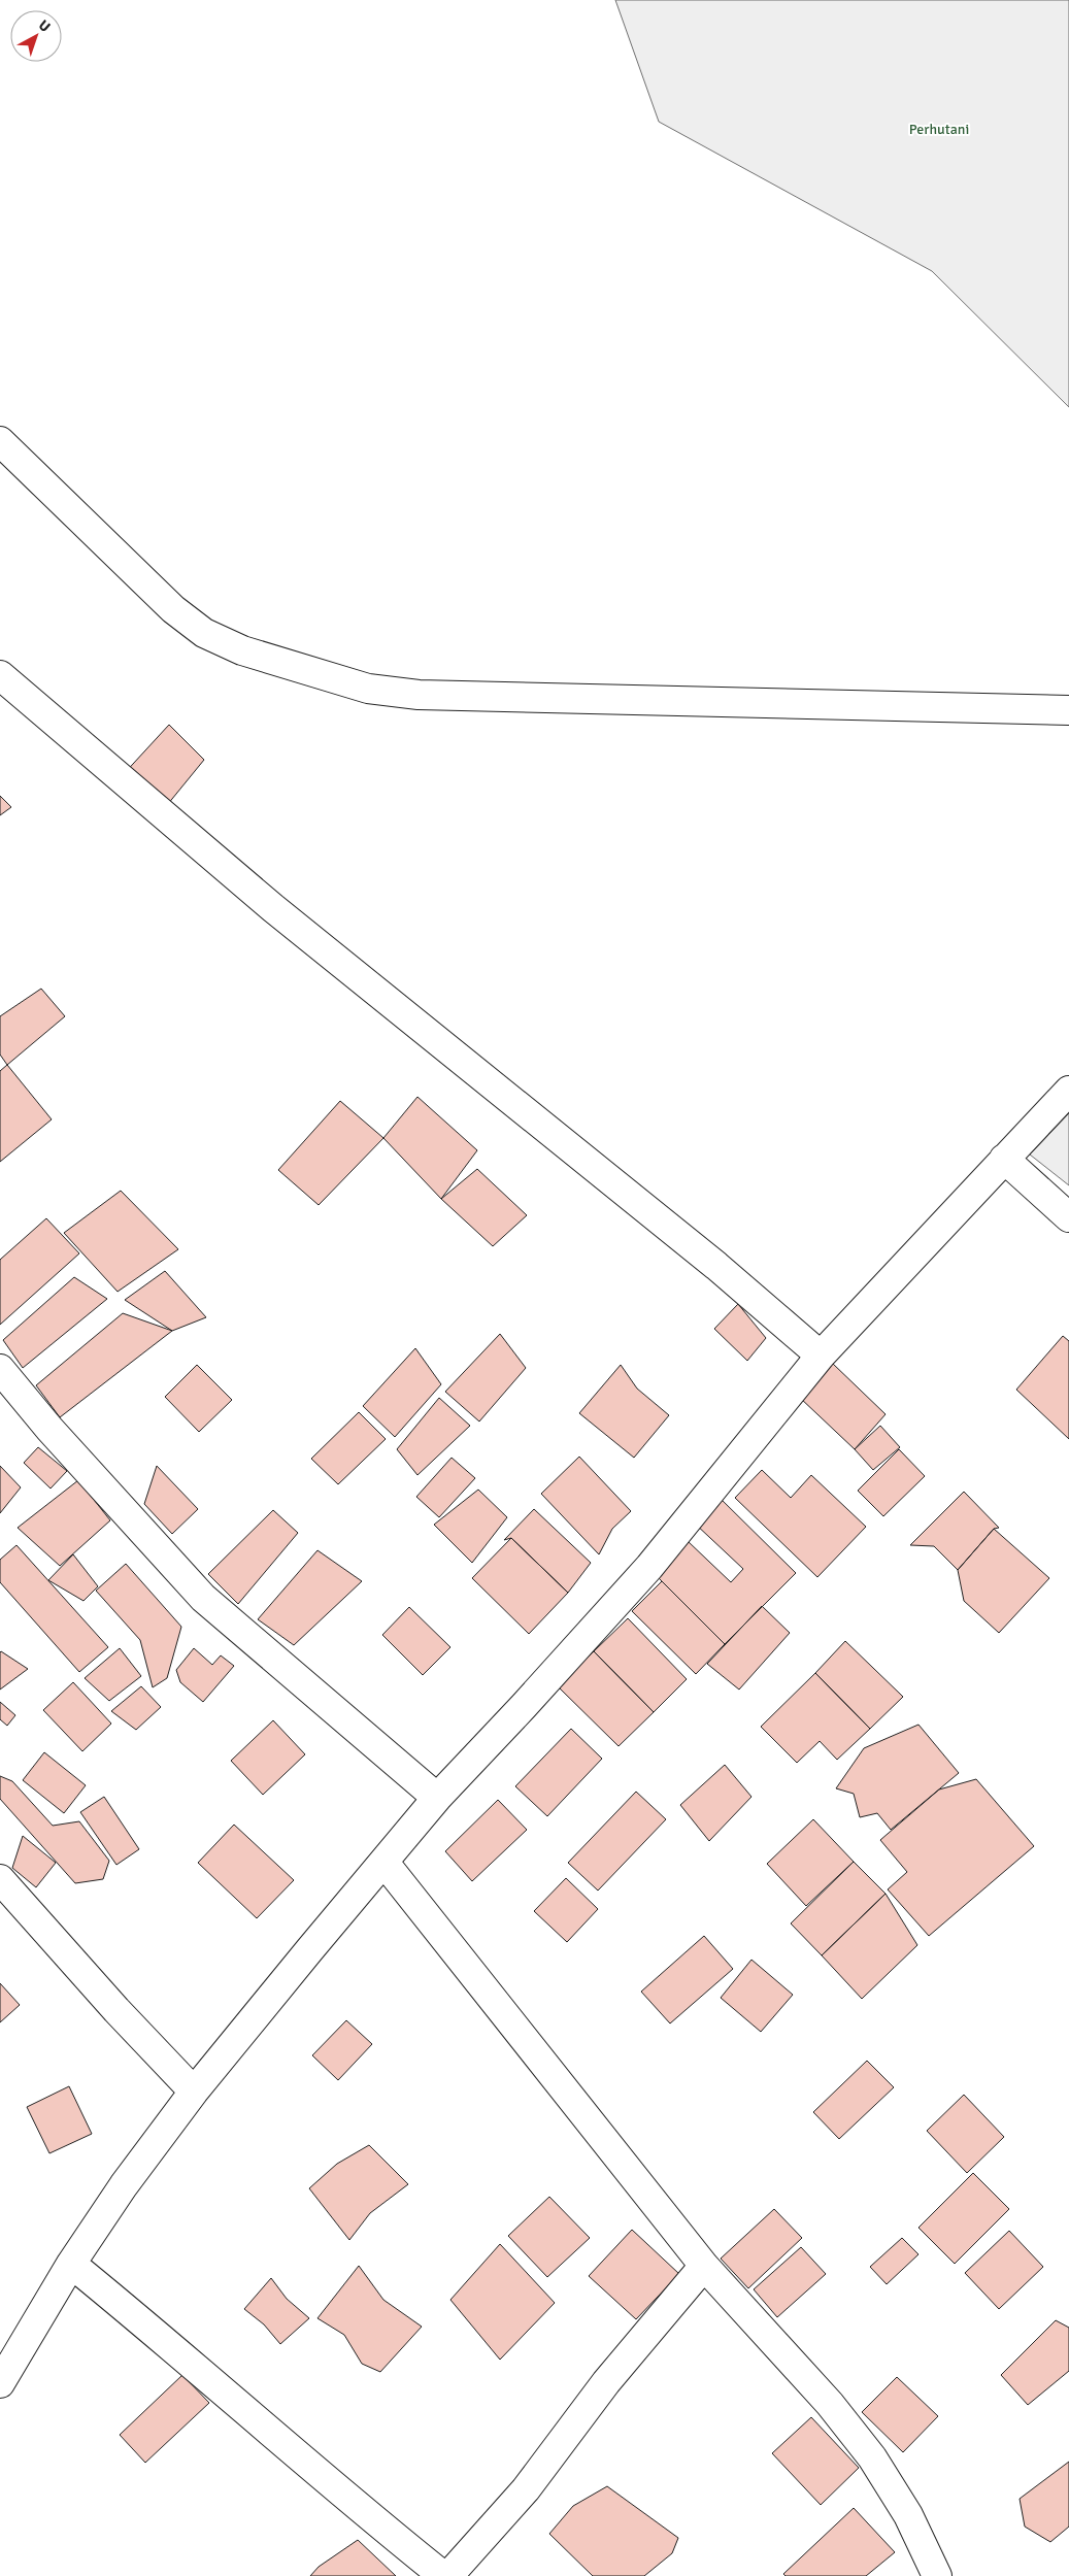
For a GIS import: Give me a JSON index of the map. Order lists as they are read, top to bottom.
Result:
{
  "parks": ["Perhutani"],
  "north": "top right"
}
